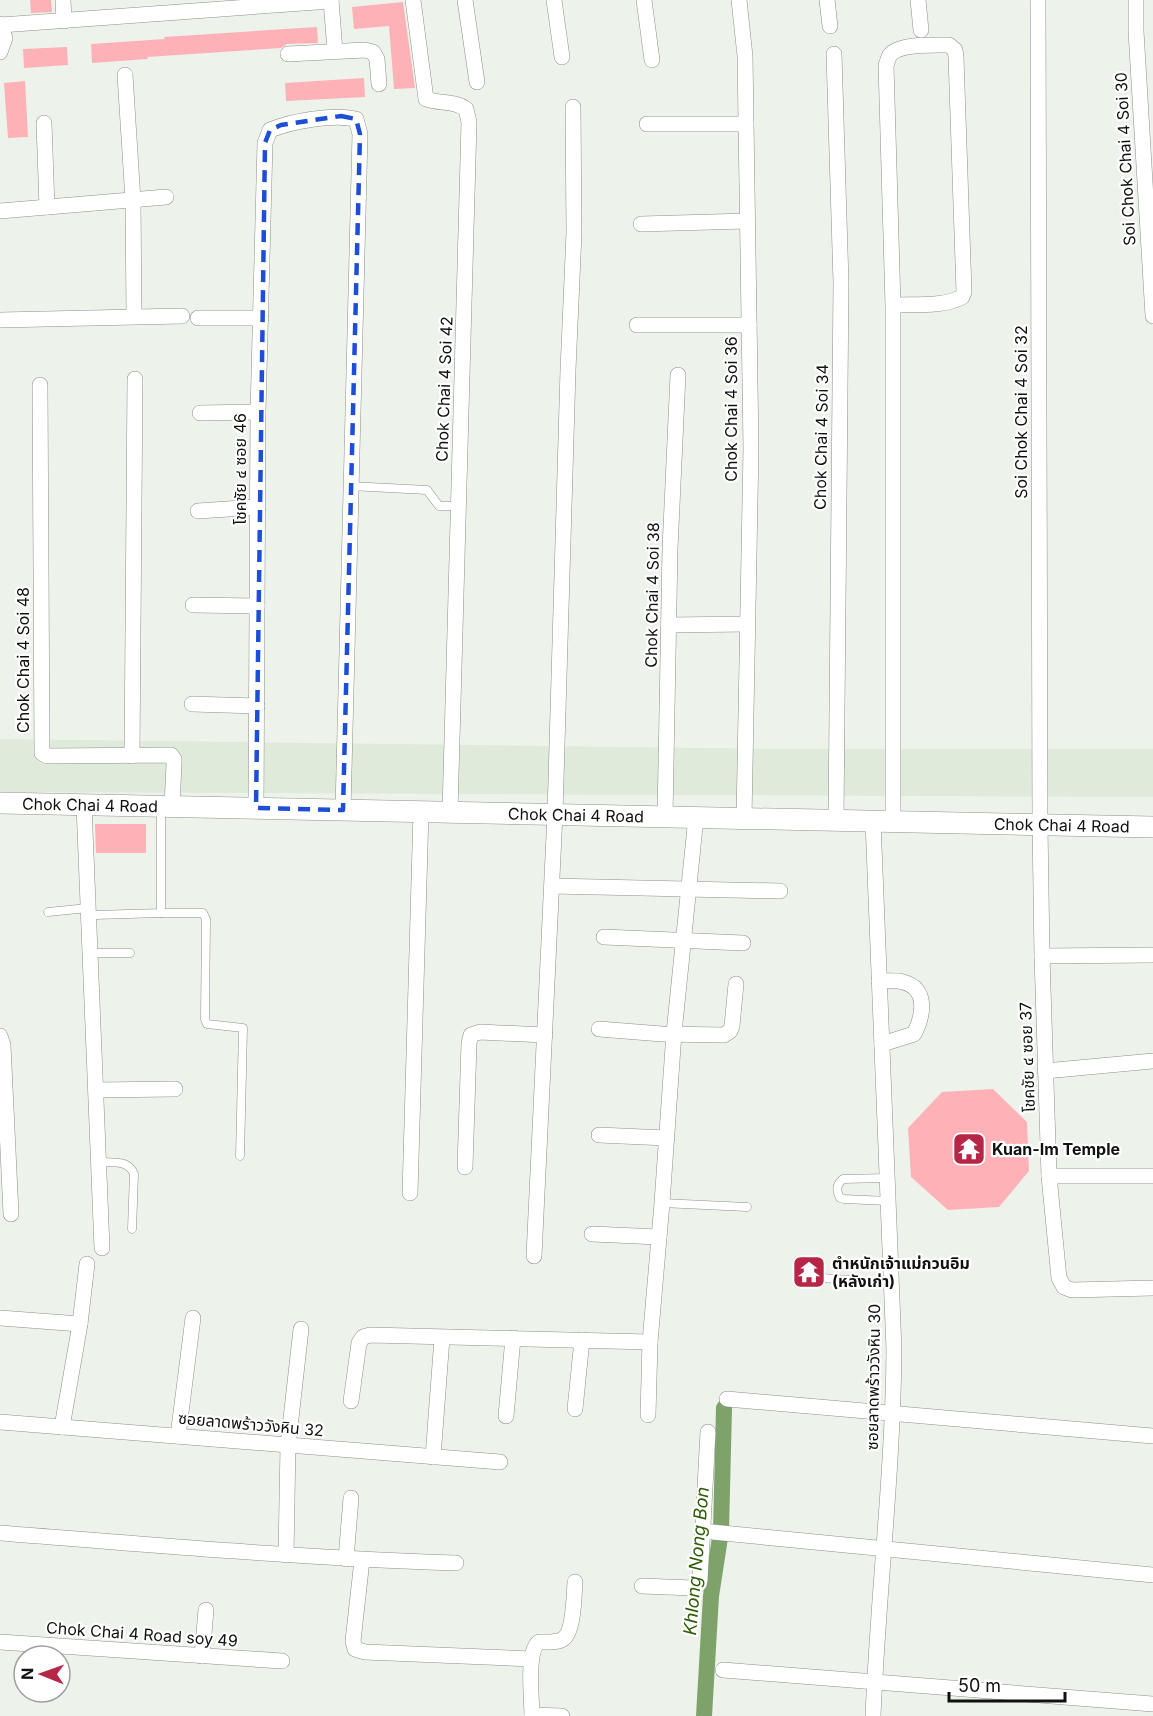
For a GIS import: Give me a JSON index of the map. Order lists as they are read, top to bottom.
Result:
{
  "streets": {
    "street": [
      "Soi Chok Chai 4 Soi 30",
      "Chok Chai 4 Soi 42",
      "Chok Chai 4 Soi 36",
      "Soi Chok Chai 4 Soi 32",
      "Chok Chai 4 Soi 34",
      "โชคชัย ๔ ซอย 46",
      "Chok Chai 4 Soi 38",
      "Chok Chai 4 Soi 48",
      "Chok Chai 4 Road",
      "โชคชัย ๔ ซอย 37",
      "ซอยลาดพร้าววังหิน 30",
      "ซอยลาดพร้าววังหิน 32",
      "Chok Chai 4 Road soy 49"
    ]
  },
  "crossings": [
    ["Chok Chai 4 Soi 42", "Chok Chai 4 Road"],
    ["Chok Chai 4 Soi 36", "Chok Chai 4 Road"],
    ["Soi Chok Chai 4 Soi 32", "Chok Chai 4 Road"],
    ["Soi Chok Chai 4 Soi 32", "โชคชัย ๔ ซอย 37"],
    ["Chok Chai 4 Soi 34", "Chok Chai 4 Road"],
    ["โชคชัย ๔ ซอย 46", "Chok Chai 4 Road"],
    ["Chok Chai 4 Soi 38", "Chok Chai 4 Road"],
    ["Chok Chai 4 Soi 48", "Chok Chai 4 Road"],
    ["Chok Chai 4 Road", "โชคชัย ๔ ซอย 37"],
    ["Chok Chai 4 Road", "ซอยลาดพร้าววังหิน 30"]
  ],
  "water": ["Khlong Nong Bon"],
  "places": {
    "temple": ["Kuan-Im Temple", "ตำหนักเจ้าแม่กวนอิม (หลังเก่า)"]
  },
  "scale_bar": "50 m",
  "north": "left"
}
